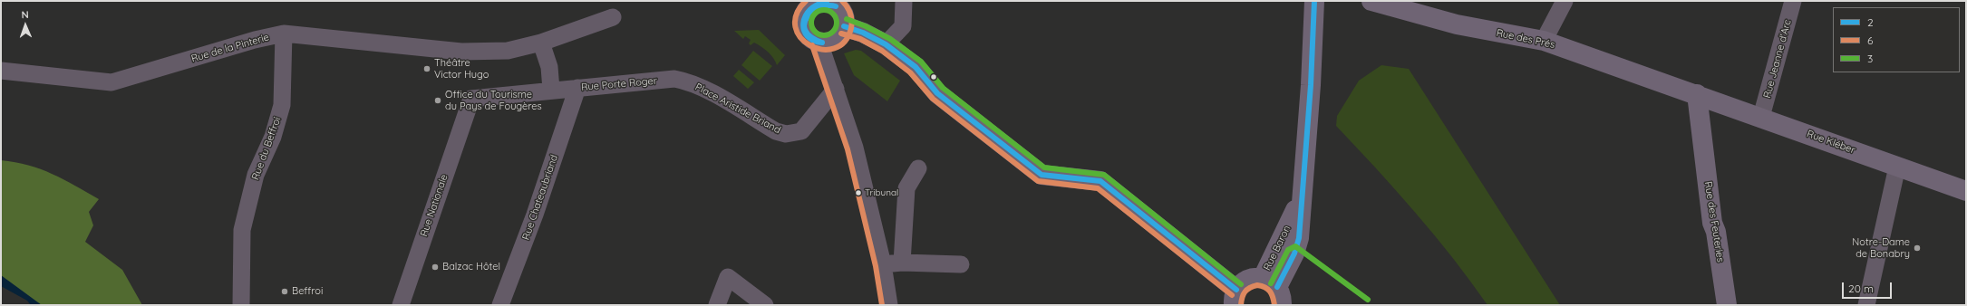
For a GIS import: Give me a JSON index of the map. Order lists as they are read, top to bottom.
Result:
{
  "streets": {
    "main road": [
      "Rue des Prés",
      "Rue Kléber",
      "Rue des Feuteries",
      "Rue Baron"
    ],
    "street": [
      "Rue de la Pinterie",
      "Rue Jeanne d'Arc",
      "Rue Porte Roger",
      "Place Aristide Briand",
      "Rue du Beffroi",
      "Rue Chateaubriand",
      "Rue Nationale"
    ]
  },
  "crossings": [
    ["Rue des Prés", "Rue Kléber"],
    ["Rue des Prés", "Rue des Feuteries"],
    ["Rue de la Pinterie", "Rue du Beffroi"],
    ["Rue Jeanne d'Arc", "Rue Kléber"],
    ["Rue Porte Roger", "Place Aristide Briand"],
    ["Rue Porte Roger", "Rue Chateaubriand"],
    ["Rue Porte Roger", "Rue Nationale"],
    ["Rue Kléber", "Rue des Feuteries"]
  ],
  "places": [
    "Théâtre Victor Hugo",
    "Office du Tourisme du Pays de Fougères",
    "Tribunal",
    "Notre-Dame de Bonabry",
    "Balzac Hôtel",
    "Beffroi"
  ],
  "lines": ["transit line 2", "transit line 6", "transit line 3"],
  "legend": ["2", "6", "3"],
  "scale_bar": "20 m",
  "north": "top"
}
